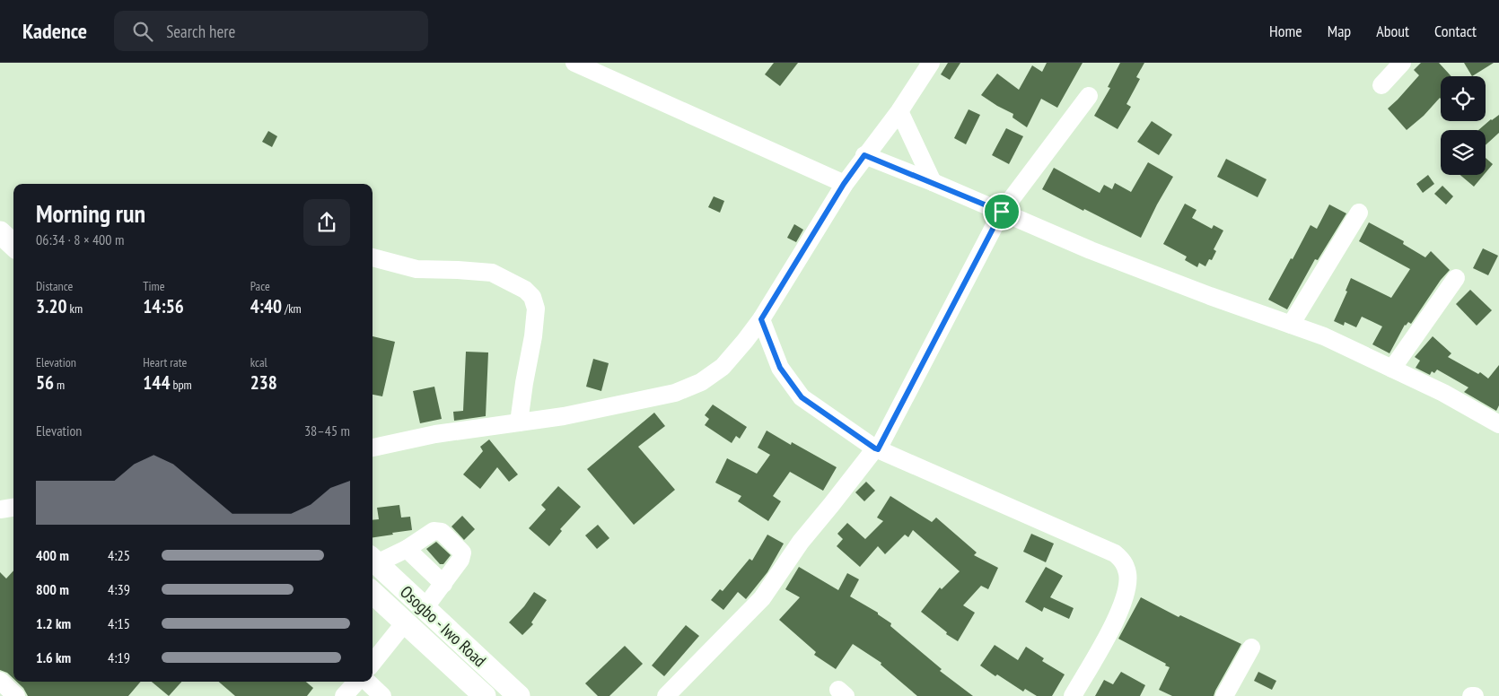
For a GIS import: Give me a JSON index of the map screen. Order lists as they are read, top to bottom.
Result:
{
  "streets": {
    "main road": ["Osogbo - Iwo Road"]
  },
  "page": {
    "header": "Kadence",
    "search": "Search here",
    "nav": [
      "Home",
      "Map",
      "About",
      "Contact"
    ],
    "heading": ["Morning run", "06:34 · 8 × 400 m"],
    "stats": [
      ["Distance", "3.20 km"],
      ["Time", "14:56"],
      ["Pace", "4:40 /km"],
      ["Elevation", "56 m"],
      ["Heart rate", "144 bpm"],
      ["kcal", "238"]
    ],
    "chart": ["Elevation", "38–45 m"],
    "list": [
      {
        "name": "400 m",
        "note": "4:25"
      },
      {
        "name": "800 m",
        "note": "4:39"
      },
      {
        "name": "1.2 km",
        "note": "4:15"
      },
      {
        "name": "1.6 km",
        "note": "4:19"
      }
    ]
  }
}
